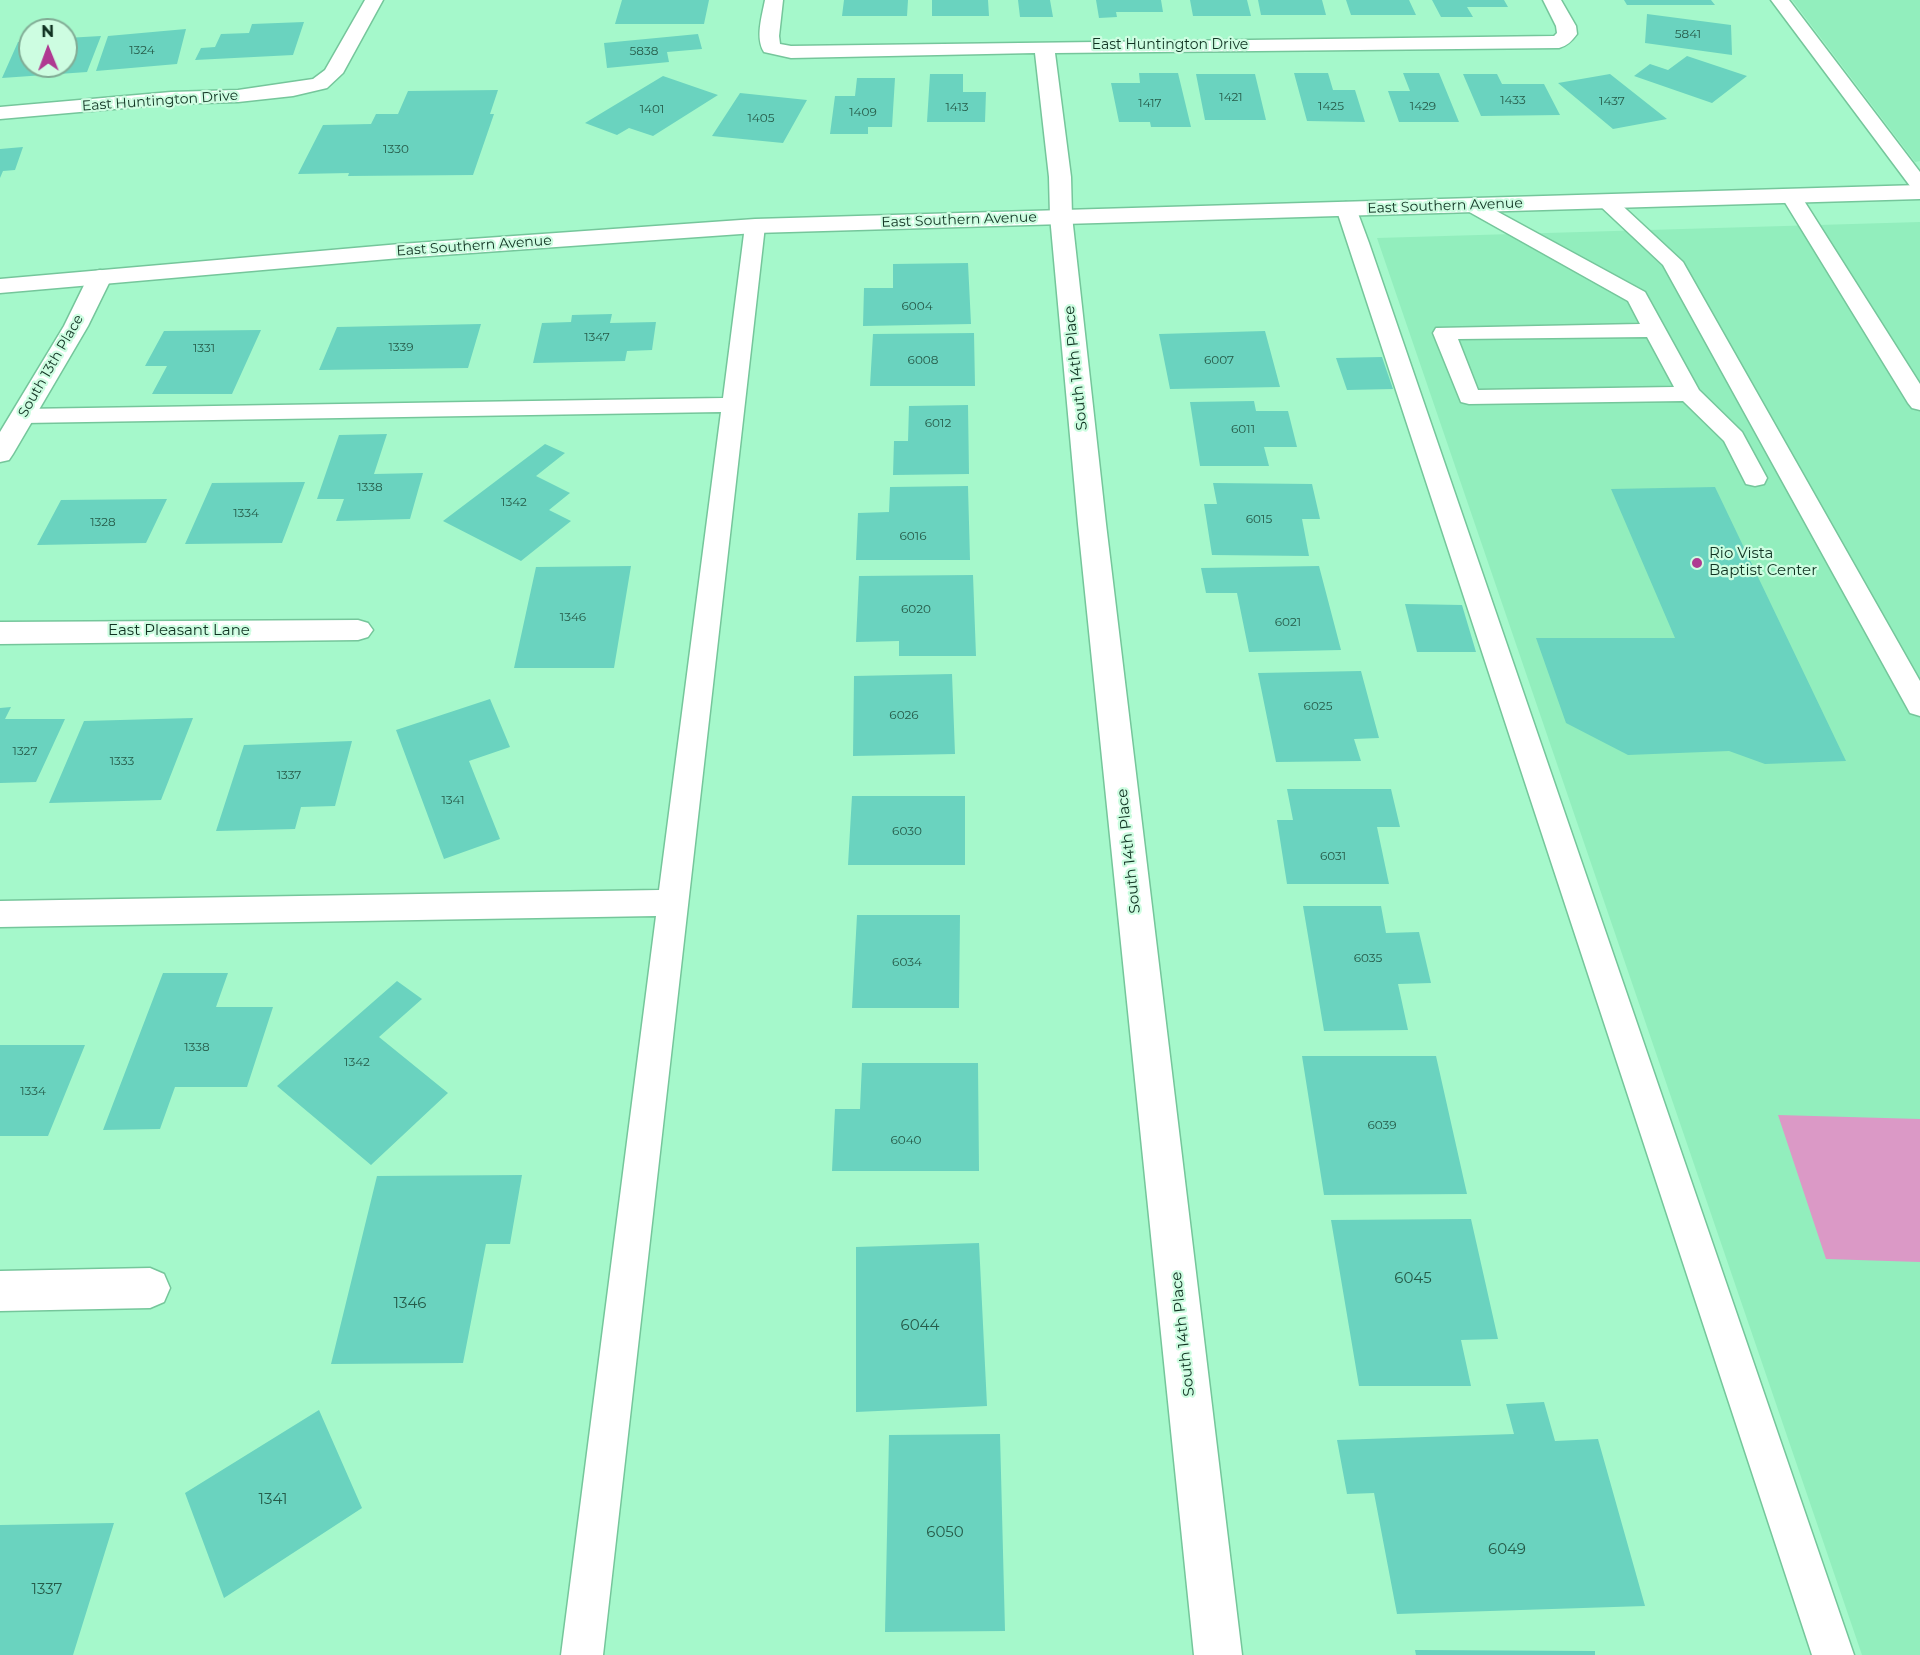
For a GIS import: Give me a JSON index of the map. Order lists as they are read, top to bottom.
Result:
{
  "streets": {
    "street": [
      "East Huntington Drive",
      "East Southern Avenue",
      "South 13th Place",
      "South 14th Place",
      "East Pleasant Lane"
    ]
  },
  "crossings": [
    ["East Huntington Drive", "South 14th Place"],
    ["East Southern Avenue", "South 13th Place"],
    ["East Southern Avenue", "South 14th Place"]
  ],
  "places": ["Rio Vista Baptist Center"],
  "house_numbers": [
    "5841",
    "1324",
    "5838",
    "1421",
    "1433",
    "1437",
    "1417",
    "1425",
    "1429",
    "1413",
    "1401",
    "1409",
    "1405",
    "1330",
    "6004",
    "1347",
    "1339",
    "1331",
    "6008",
    "6007",
    "6012",
    "6011",
    "1338",
    "1342",
    "1334",
    "6015",
    "1328",
    "6016",
    "6020",
    "1346",
    "6021",
    "6025",
    "6026",
    "1327",
    "1333",
    "1337",
    "1341",
    "6030",
    "6031",
    "6035",
    "6034",
    "1338",
    "1342",
    "1334",
    "6039",
    "6040",
    "6045",
    "1346",
    "6044",
    "1341",
    "6050",
    "6049",
    "1337"
  ],
  "north": "top"
}
